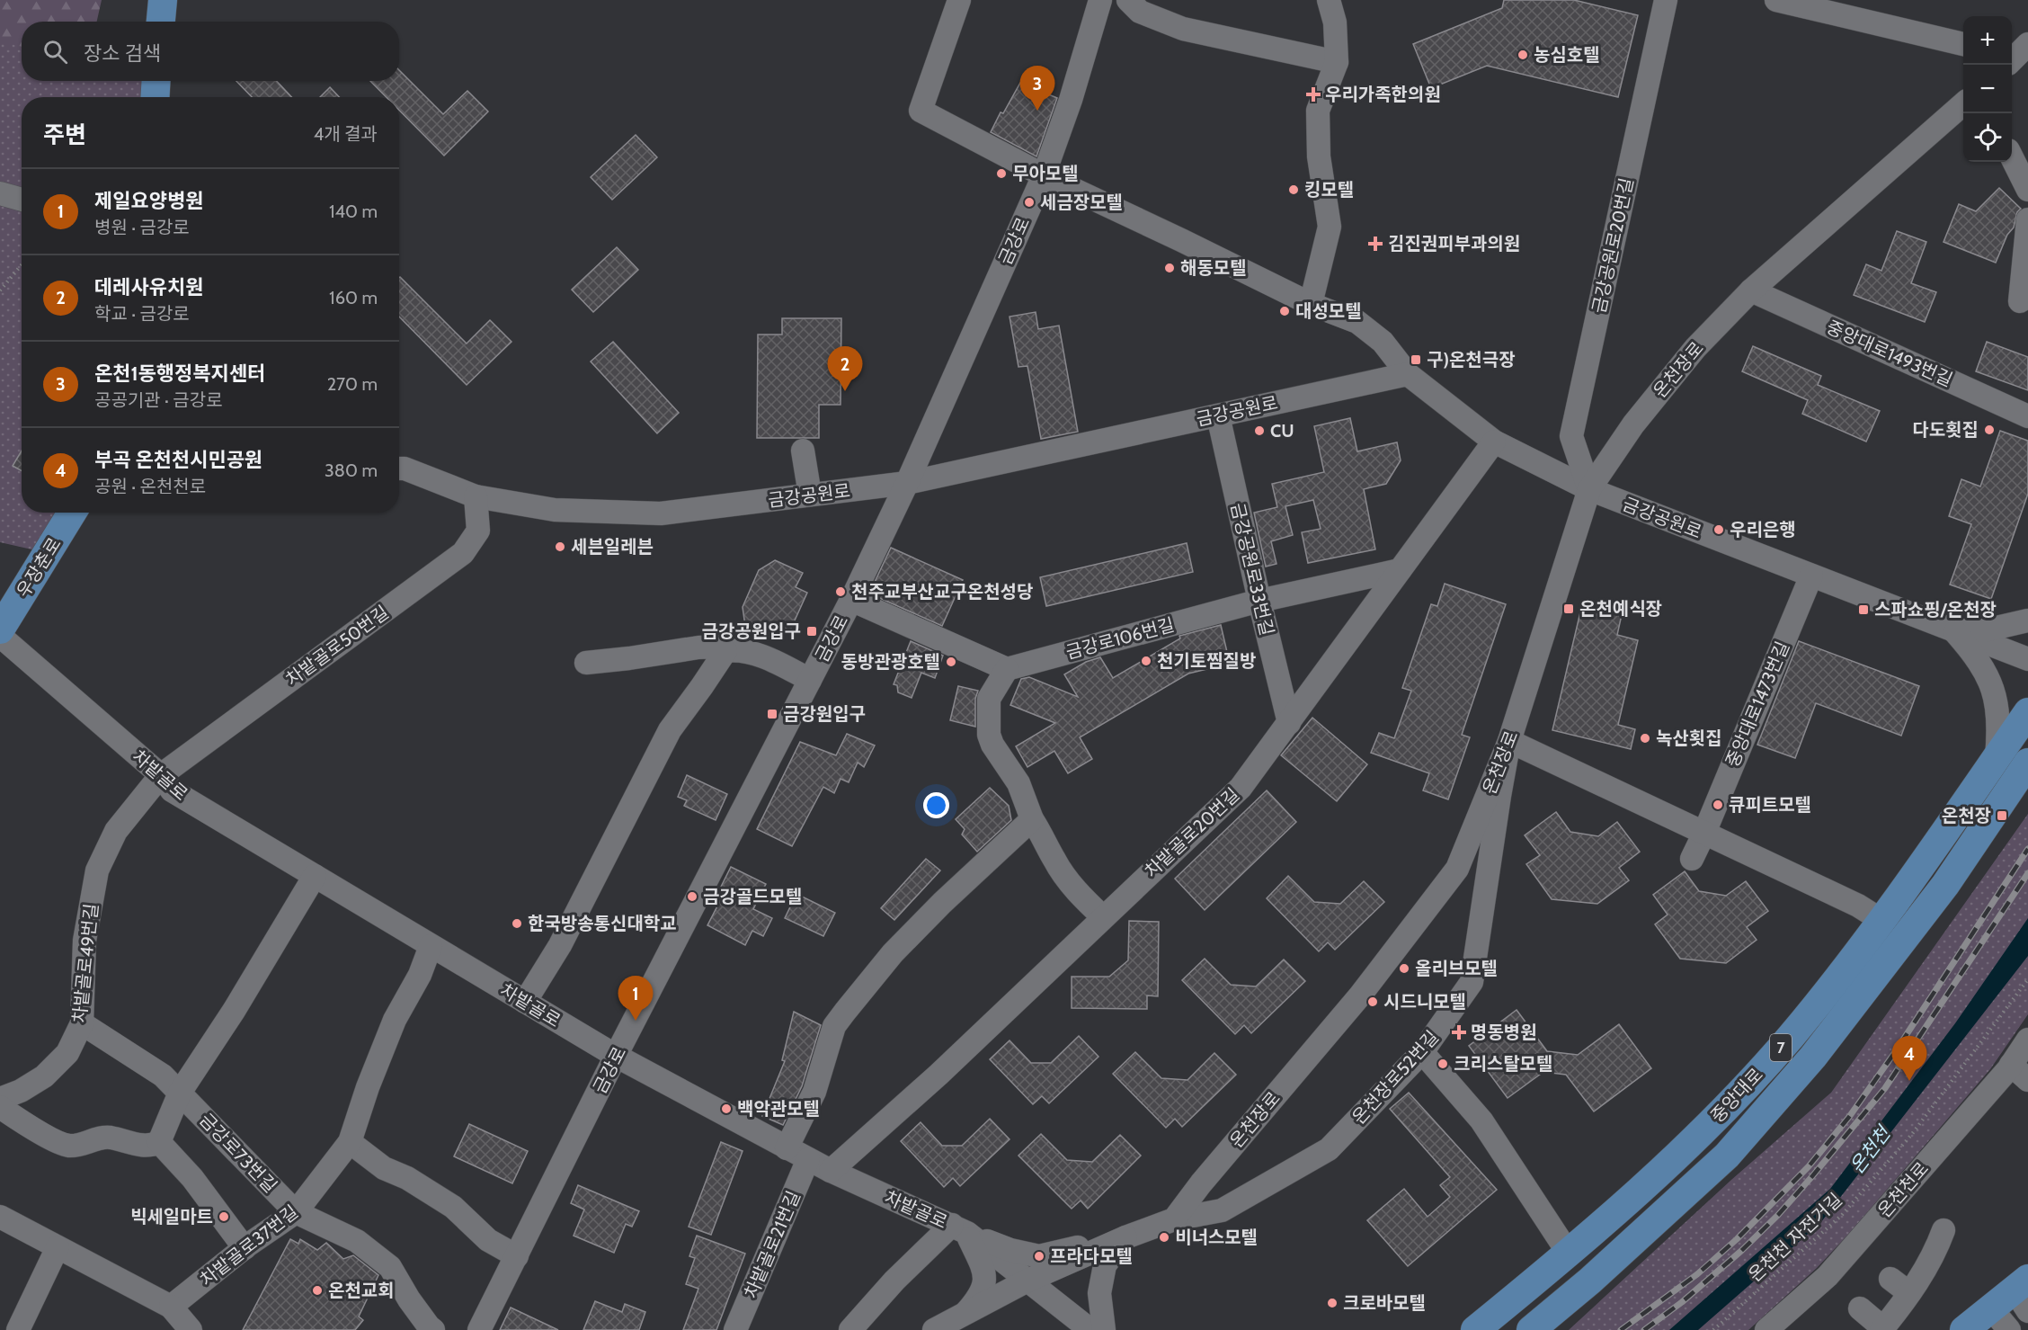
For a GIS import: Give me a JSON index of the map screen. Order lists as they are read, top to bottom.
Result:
{
  "streets": {
    "main road": ["우장춘로", "7", "중앙대로"],
    "street": [
      "금강로",
      "금강공원로20번길",
      "중앙대로1493번길",
      "온천장로",
      "금강공원로",
      "금강공원로33번길",
      "금강로106번길",
      "차밭골로50번길",
      "중앙대로1473번길",
      "차밭골로",
      "차밭골로20번길",
      "차밭골로49번길",
      "온천장로52번길",
      "금강로73번길",
      "온천천로",
      "차밭골로21번길",
      "차밭골로37번길"
    ],
    "path": ["온천천 자전거길"]
  },
  "crossings": [
    ["금강로", "금강공원로"],
    ["금강로", "차밭골로"],
    ["금강공원로20번길", "온천장로"],
    ["금강공원로20번길", "금강공원로"],
    ["중앙대로1493번길", "온천장로"],
    ["온천장로", "금강공원로"],
    ["온천장로", "온천장로52번길"],
    ["금강공원로", "금강공원로33번길"],
    ["금강공원로", "차밭골로50번길"],
    ["금강공원로", "중앙대로1473번길"],
    ["금강공원로", "차밭골로20번길"],
    ["금강공원로33번길", "금강로106번길"],
    ["금강공원로33번길", "차밭골로20번길"],
    ["금강로106번길", "차밭골로20번길"],
    ["차밭골로50번길", "차밭골로"],
    ["차밭골로50번길", "차밭골로49번길"],
    ["차밭골로", "차밭골로20번길"],
    ["차밭골로", "차밭골로49번길"],
    ["차밭골로", "차밭골로21번길"],
    ["차밭골로", "차밭골로37번길"],
    ["차밭골로49번길", "금강로73번길"],
    ["금강로73번길", "차밭골로37번길"]
  ],
  "water": ["온천천"],
  "places": {
    "other": [
      "농심호텔",
      "무아모텔",
      "킹모텔",
      "세금장모텔",
      "해동모텔",
      "대성모텔",
      "다도횟집",
      "CU",
      "우리은행",
      "세븐일레븐",
      "천주교부산교구온천성당",
      "천기토찜질방",
      "동방관광호텔",
      "녹산횟집",
      "큐피트모텔",
      "금강골드모텔",
      "한국방송통신대학교",
      "올리브모텔",
      "시드니모텔",
      "크리스탈모텔",
      "백악관모텔",
      "빅세일마트",
      "비너스모텔",
      "프라다모텔",
      "온천교회",
      "크로바모텔"
    ],
    "health": ["우리가족한의원", "김진권피부과의원", "명동병원"],
    "transit": [
      "구)온천극장",
      "온천예식장",
      "스파쇼핑/온천장",
      "금강공원입구",
      "금강원입구",
      "온천장"
    ]
  },
  "page": {
    "map_buttons": ["+", "−"],
    "search": "장소 검색",
    "pins": [
      "3",
      "2",
      "1",
      "4"
    ],
    "heading": ["주변", "4개 결과"],
    "list": [
      {
        "mark": "1",
        "name": "제일요양병원",
        "note": "병원 · 금강로",
        "value": "140 m"
      },
      {
        "mark": "2",
        "name": "데레사유치원",
        "note": "학교 · 금강로",
        "value": "160 m"
      },
      {
        "mark": "3",
        "name": "온천1동행정복지센터",
        "note": "공공기관 · 금강로",
        "value": "270 m"
      },
      {
        "mark": "4",
        "name": "부곡 온천천시민공원",
        "note": "공원 · 온천천로",
        "value": "380 m"
      }
    ]
  }
}
